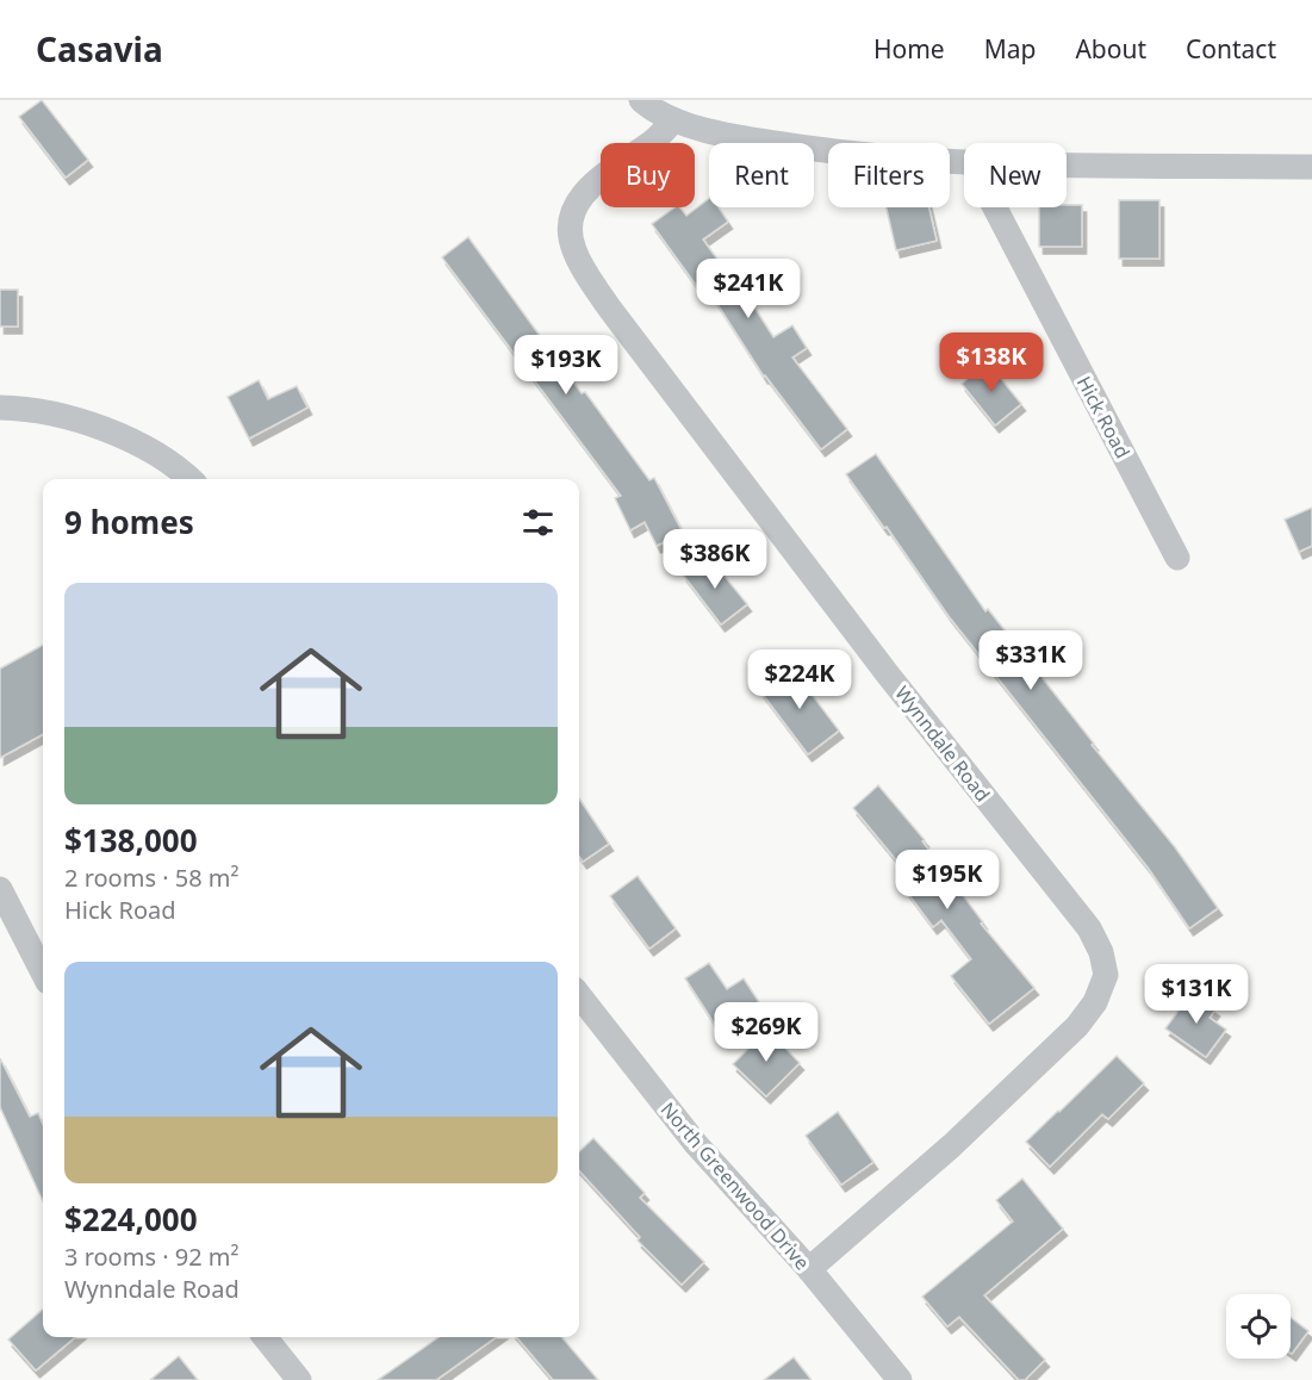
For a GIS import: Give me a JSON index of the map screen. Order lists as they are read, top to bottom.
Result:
{
  "streets": {
    "street": ["Hick Road", "Wynndale Road", "North Greenwood Drive"]
  },
  "crossings": [
    ["Wynndale Road", "North Greenwood Drive"]
  ],
  "page": {
    "header": "Casavia",
    "nav": [
      "Home",
      "Map",
      "About",
      "Contact"
    ],
    "chip": [
      "Buy",
      "Rent",
      "Filters",
      "New"
    ],
    "price": [
      "$241K",
      "$138K",
      "$193K",
      "$386K",
      "$331K",
      "$224K",
      "$195K",
      "$131K",
      "$269K"
    ],
    "heading": "9 homes",
    "list": [
      {
        "name": "$138,000",
        "note": "2 rooms · 58 m² · Hick Road"
      },
      {
        "name": "$224,000",
        "note": "3 rooms · 92 m² · Wynndale Road"
      }
    ]
  }
}
